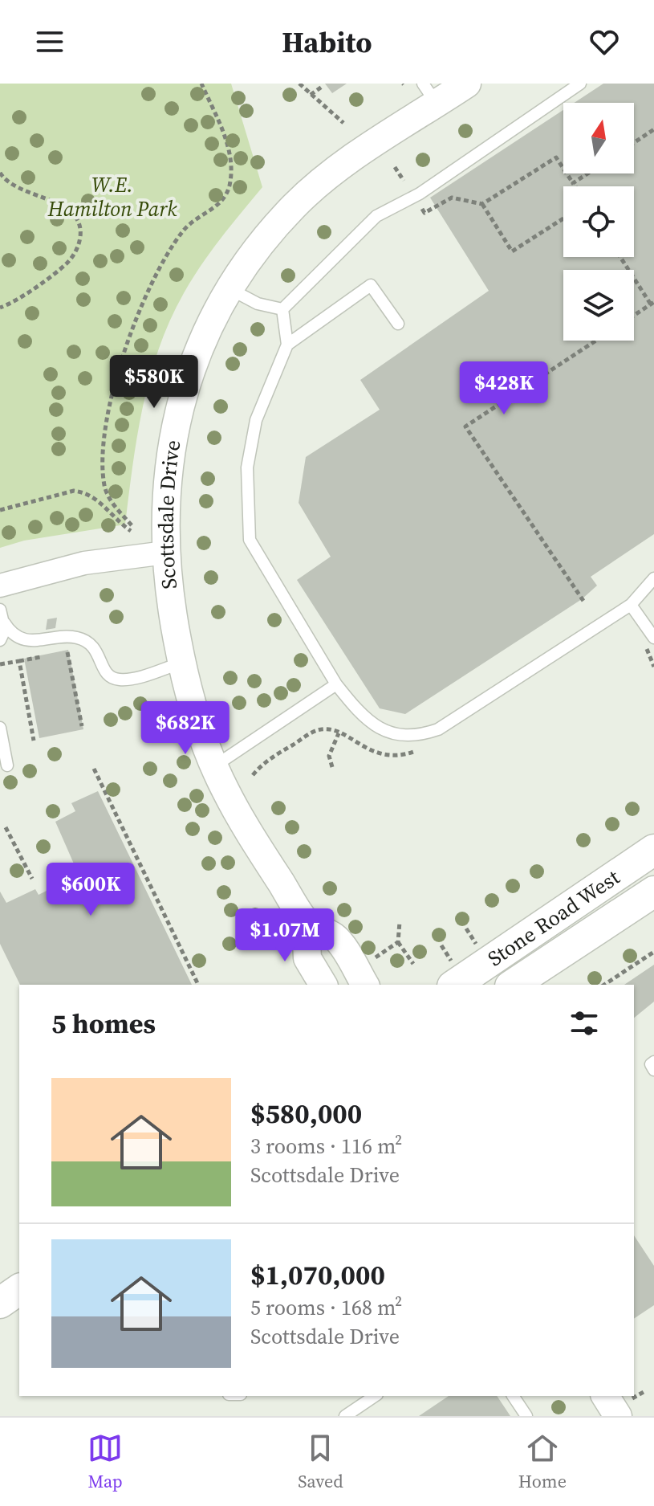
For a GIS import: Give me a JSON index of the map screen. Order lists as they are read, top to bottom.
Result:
{
  "streets": {
    "main road": ["Stone Road West"],
    "street": ["Scottsdale Drive"]
  },
  "parks": ["W.E. Hamilton Park"],
  "north": "top",
  "page": {
    "header": "Habito",
    "price": [
      "$580K",
      "$428K",
      "$682K",
      "$600K",
      "$1.07M"
    ],
    "heading": "5 homes",
    "list": [
      {
        "name": "$580,000",
        "note": "3 rooms · 116 m² · Scottsdale Drive"
      },
      {
        "name": "$1,070,000",
        "note": "5 rooms · 168 m² · Scottsdale Drive"
      }
    ],
    "tabs": ["Map", "Saved", "Home"]
  }
}
